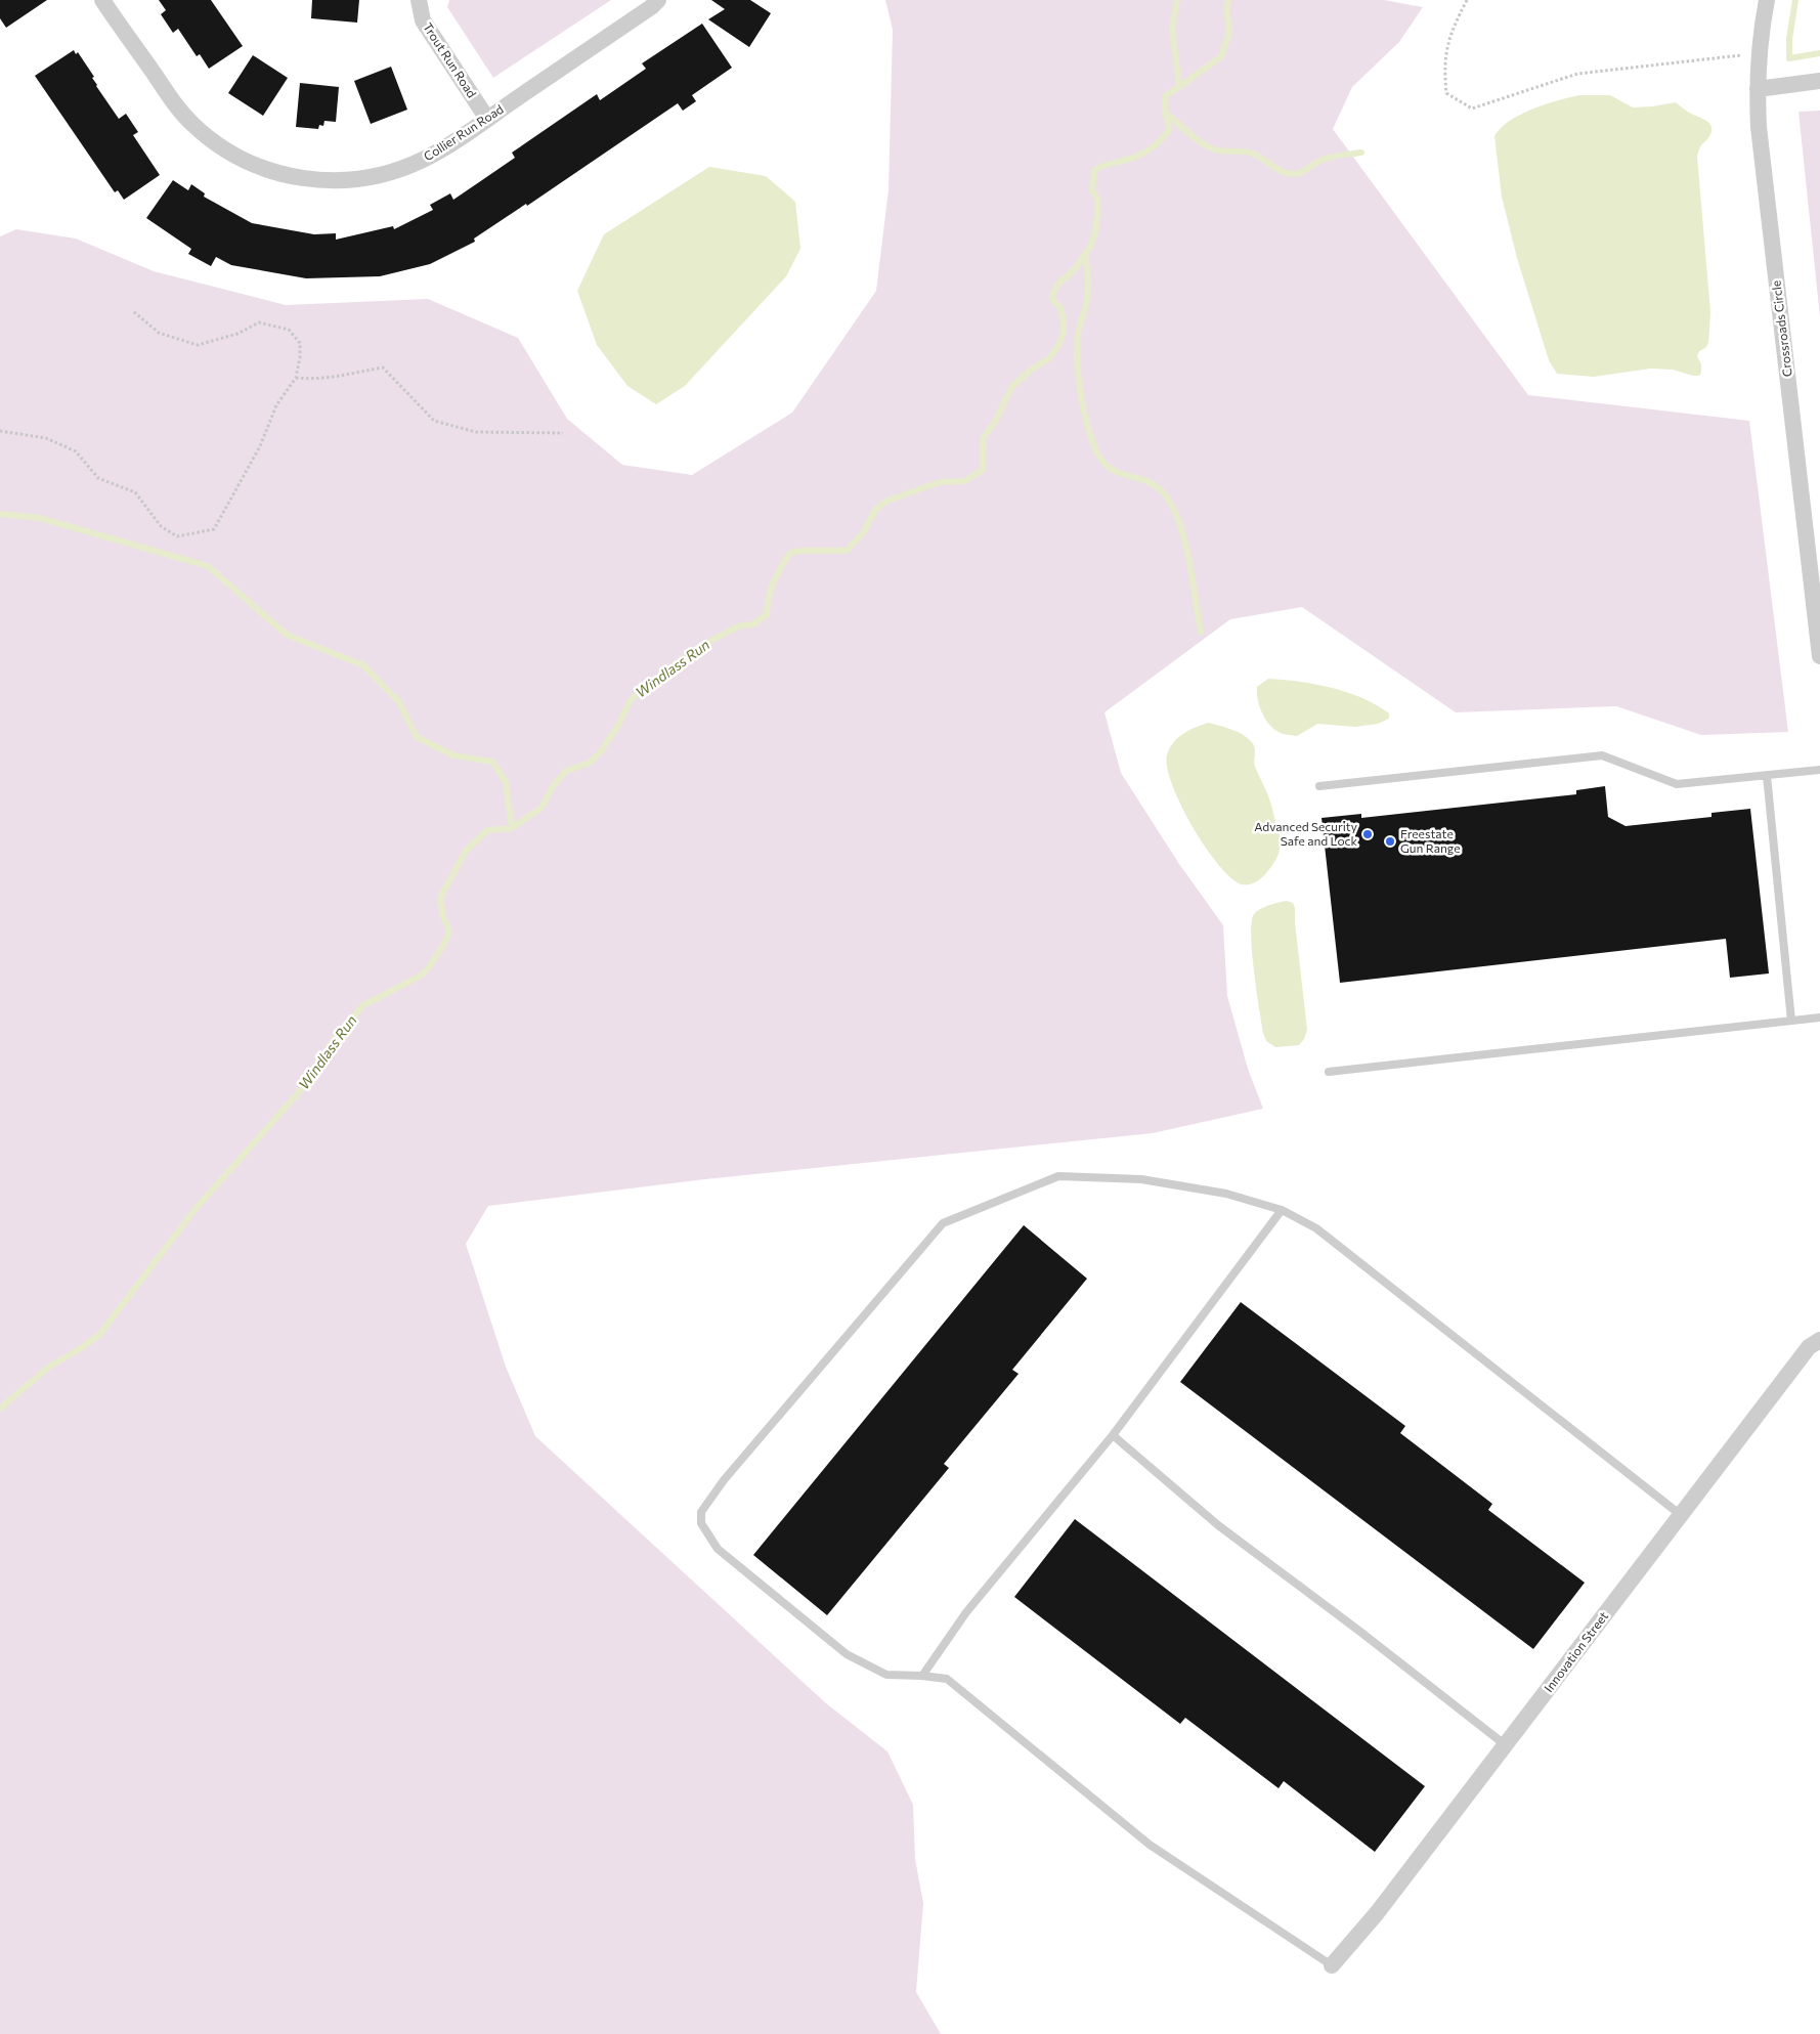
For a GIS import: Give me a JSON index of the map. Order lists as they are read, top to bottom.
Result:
{
  "streets": {
    "street": [
      "Trout Run Road",
      "Collier Run Road",
      "Crossroads Circle",
      "Innovation Street"
    ]
  },
  "crossings": [
    ["Trout Run Road", "Collier Run Road"]
  ],
  "water": ["Windlass Run"],
  "places": ["Advanced Security Safe and Lock", "Freestate Gun Range"]
}
